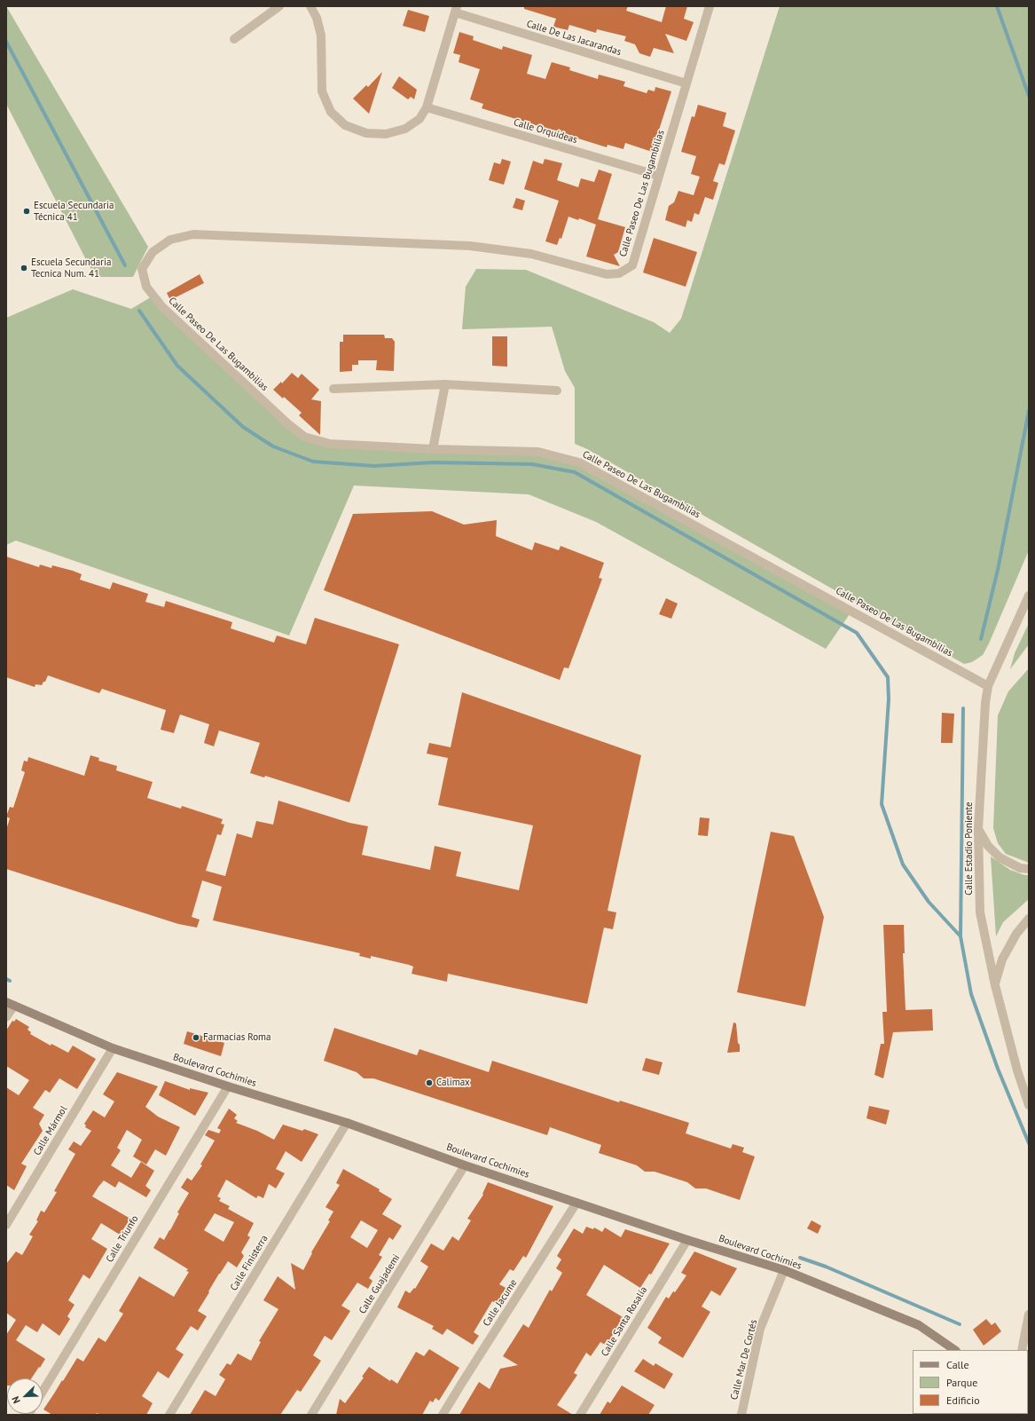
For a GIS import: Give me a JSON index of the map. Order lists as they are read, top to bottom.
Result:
{
  "streets": {
    "main road": ["Boulevard Cochimies"],
    "street": [
      "Calle De Las Jacarandas",
      "Calle Orquídeas",
      "Calle Paseo De Las Bugambilias",
      "Calle Estadio Poniente",
      "Calle Mármol",
      "Calle Triunfo",
      "Calle Finisterra",
      "Calle Guajademi",
      "Calle Jacume",
      "Calle Santa Rosalía",
      "Calle Mar De Cortés"
    ]
  },
  "crossings": [
    ["Calle De Las Jacarandas", "Calle Paseo De Las Bugambilias"],
    ["Calle Orquídeas", "Calle Paseo De Las Bugambilias"],
    ["Calle Paseo De Las Bugambilias", "Calle Estadio Poniente"],
    ["Boulevard Cochimies", "Calle Mármol"],
    ["Boulevard Cochimies", "Calle Triunfo"],
    ["Boulevard Cochimies", "Calle Finisterra"],
    ["Boulevard Cochimies", "Calle Guajademi"],
    ["Boulevard Cochimies", "Calle Jacume"],
    ["Boulevard Cochimies", "Calle Santa Rosalía"],
    ["Boulevard Cochimies", "Calle Mar De Cortés"]
  ],
  "places": [
    "Escuela Secundaria Técnica 41",
    "Escuela Secundaria Tecnica Num. 41",
    "Farmacias Roma",
    "Calimax"
  ],
  "legend": ["Calle", "Parque", "Edificio"],
  "north": "bottom left"
}
